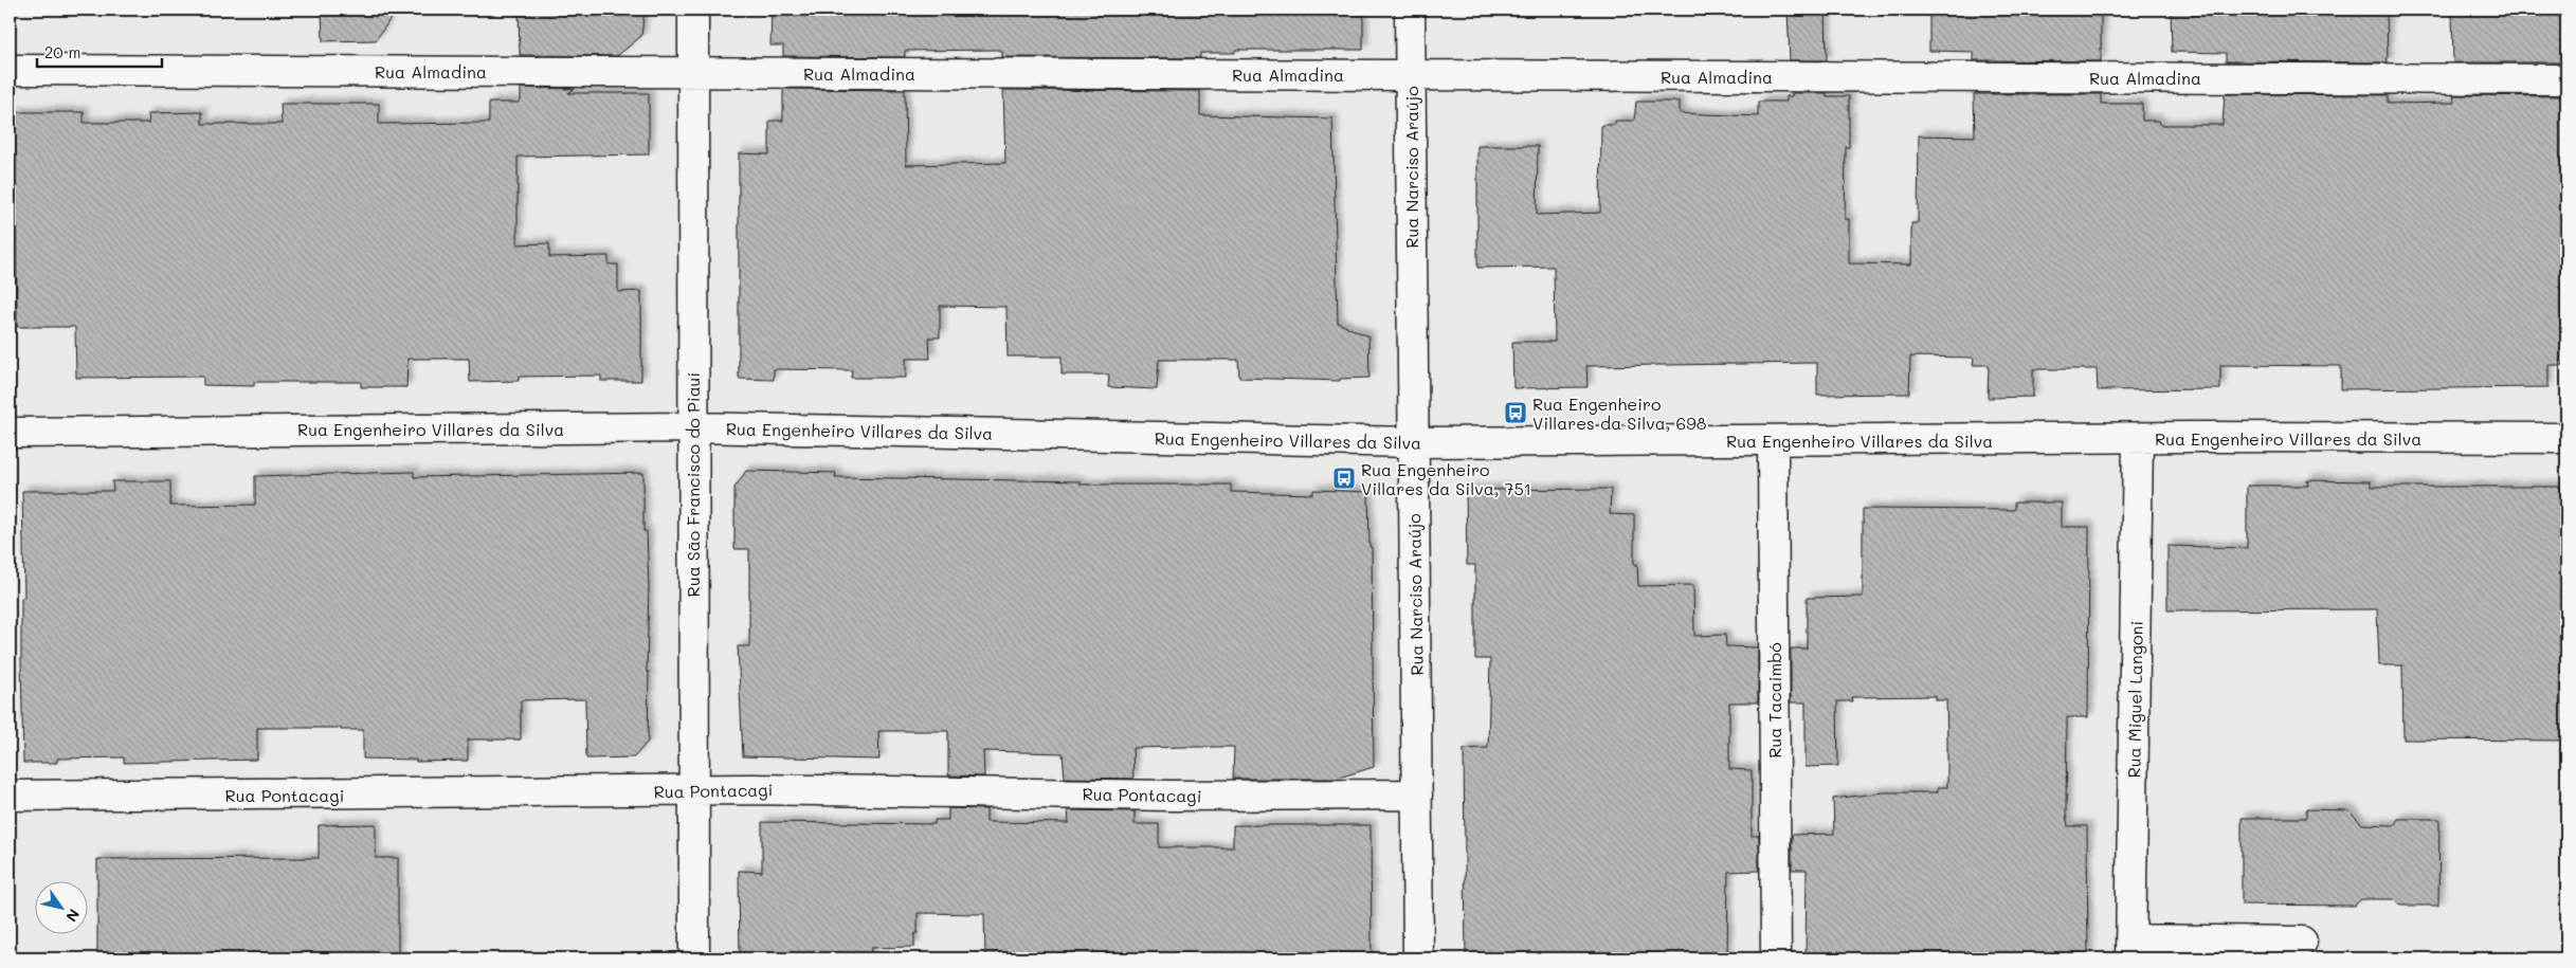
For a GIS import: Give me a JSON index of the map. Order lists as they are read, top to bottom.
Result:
{
  "streets": {
    "street": [
      "Rua Almadina",
      "Rua Narciso Araújo",
      "Rua Engenheiro Villares da Silva",
      "Rua São Francisco do Piauí",
      "Rua Miguel Langoni",
      "Rua Tacaimbó",
      "Rua Pontacagi"
    ]
  },
  "crossings": [
    ["Rua Almadina", "Rua Narciso Araújo"],
    ["Rua Almadina", "Rua São Francisco do Piauí"],
    ["Rua Narciso Araújo", "Rua Engenheiro Villares da Silva"],
    ["Rua Narciso Araújo", "Rua Pontacagi"],
    ["Rua Engenheiro Villares da Silva", "Rua São Francisco do Piauí"],
    ["Rua Engenheiro Villares da Silva", "Rua Miguel Langoni"],
    ["Rua Engenheiro Villares da Silva", "Rua Tacaimbó"],
    ["Rua São Francisco do Piauí", "Rua Pontacagi"]
  ],
  "places": {
    "bus stop": ["Rua Engenheiro Villares da Silva, 698", "Rua Engenheiro Villares da Silva, 751"]
  },
  "scale_bar": "20 m",
  "north": "bottom right"
}
